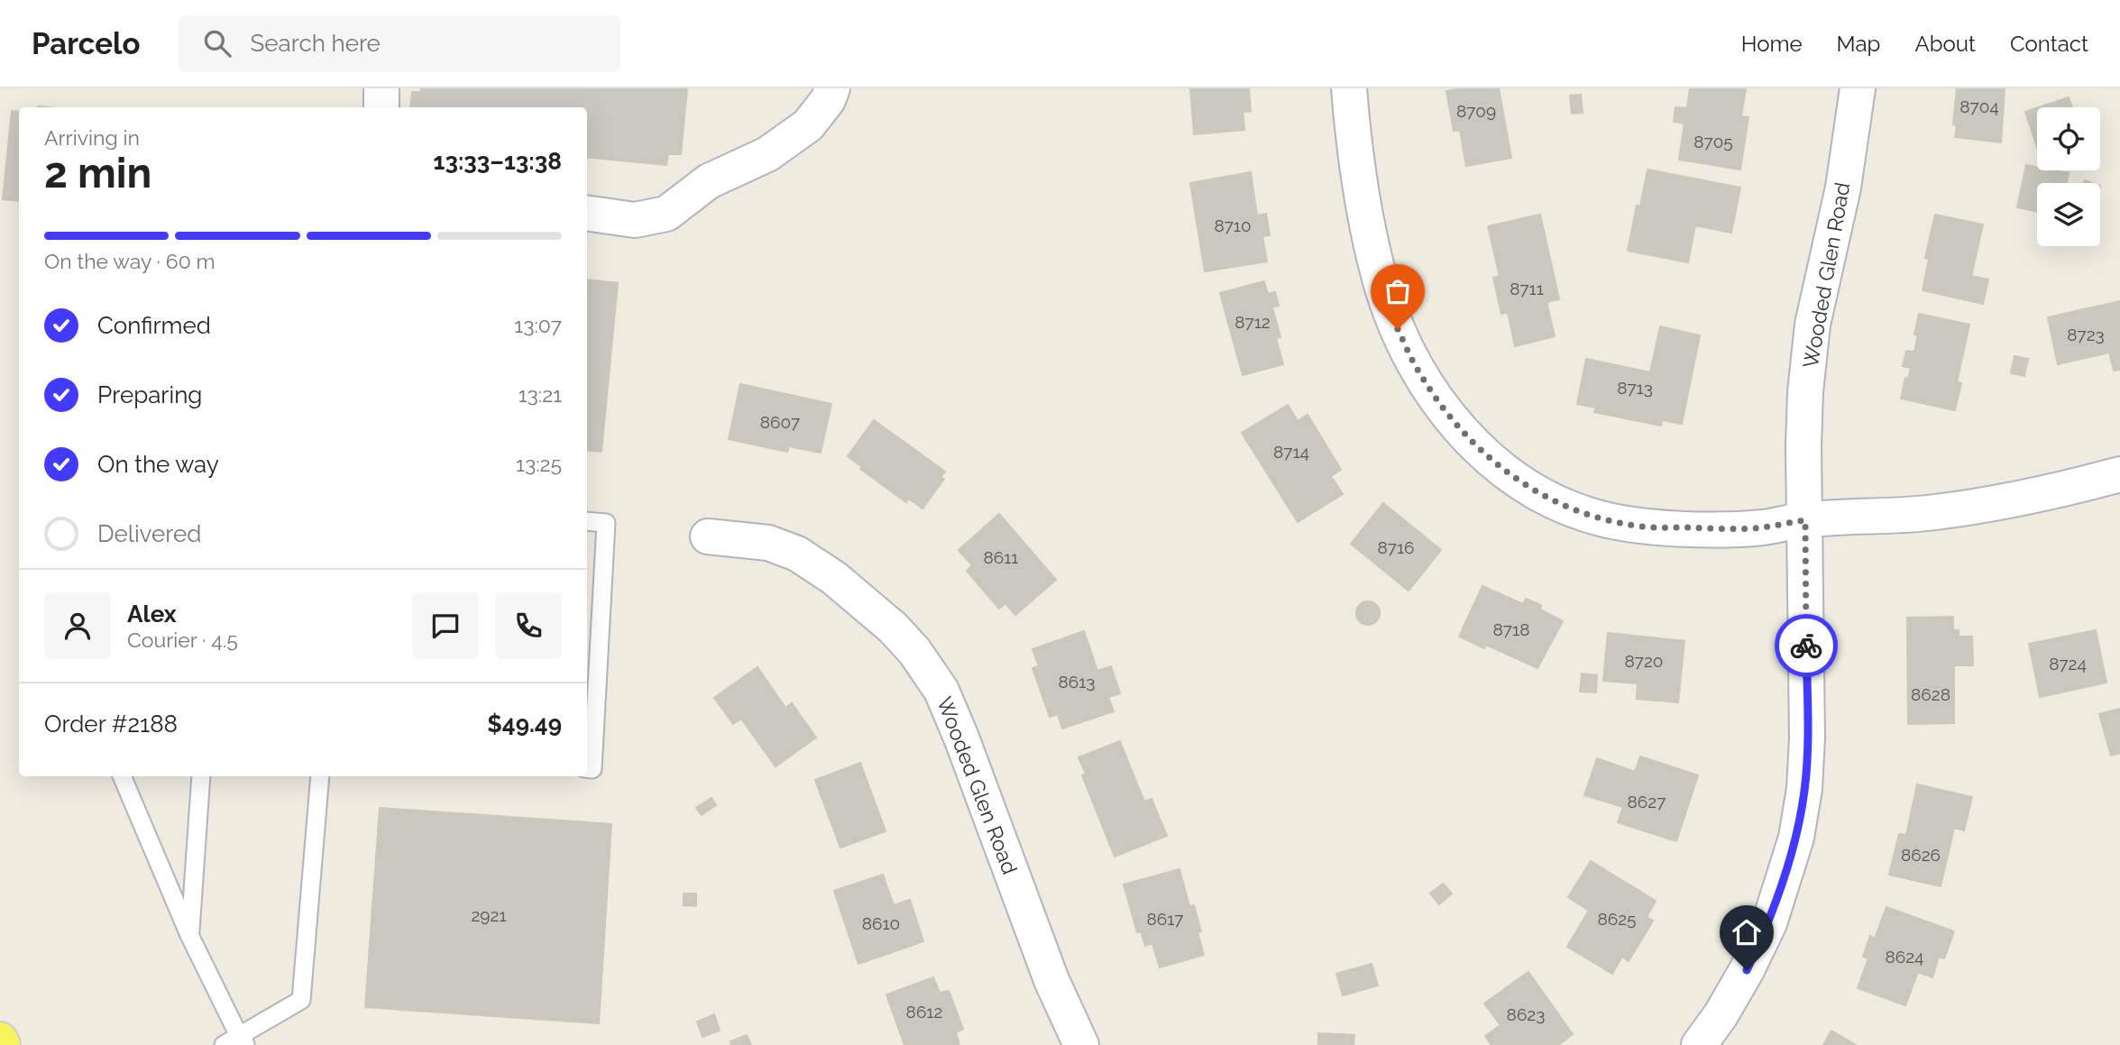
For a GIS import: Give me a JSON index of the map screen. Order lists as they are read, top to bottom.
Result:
{
  "streets": {
    "street": ["Wooded Glen Road"]
  },
  "house_numbers": [
    "8704",
    "8709",
    "8705",
    "8710",
    "8711",
    "8712",
    "8723",
    "8713",
    "8607",
    "8714",
    "8716",
    "8611",
    "8718",
    "8720",
    "8724",
    "8613",
    "8628",
    "8627",
    "8626",
    "2921",
    "8617",
    "8625",
    "8610",
    "8624",
    "8612",
    "8623"
  ],
  "page": {
    "header": "Parcelo",
    "search": "Search here",
    "nav": [
      "Home",
      "Map",
      "About",
      "Contact"
    ],
    "heading": ["2 min", "Arriving in", "13:33–13:38"],
    "panel": [
      "Alex",
      "Courier · 4.5",
      "Order #2188",
      "$49.49"
    ],
    "bar": "On the way · 60 m",
    "list": [
      ["Confirmed", "13:07"],
      ["Preparing", "13:21"],
      ["On the way", "13:25"],
      "Delivered"
    ]
  }
}
